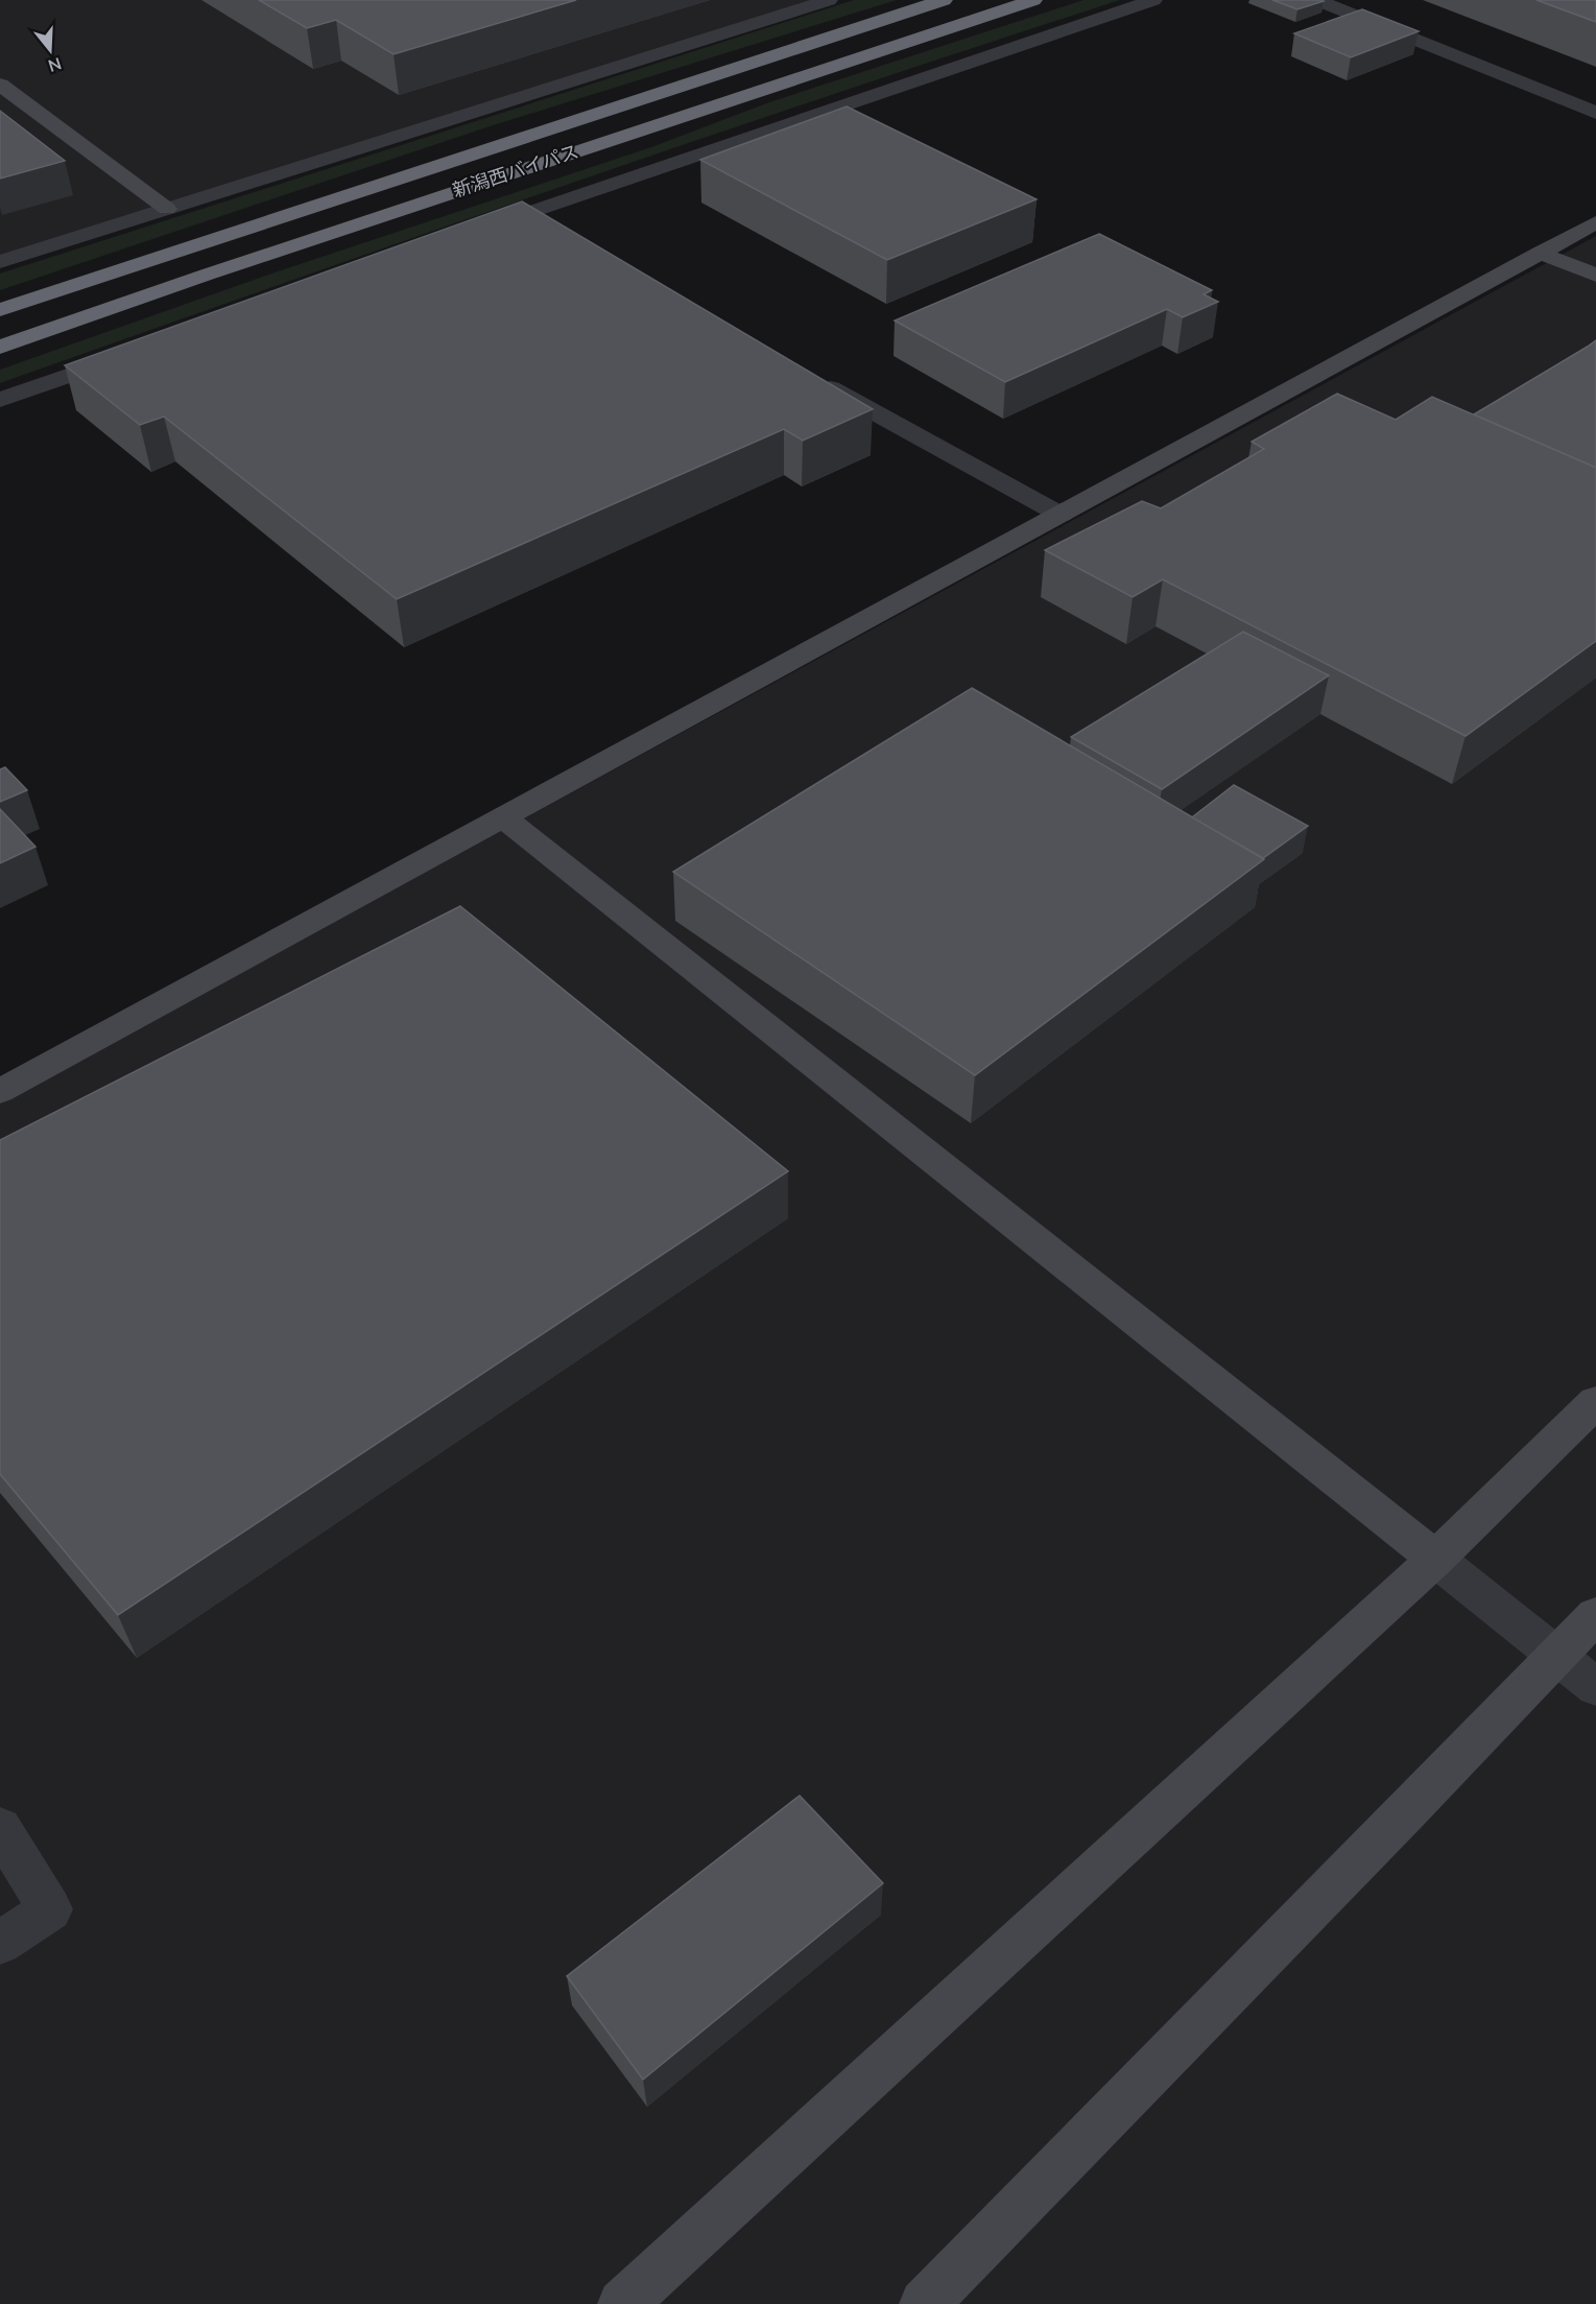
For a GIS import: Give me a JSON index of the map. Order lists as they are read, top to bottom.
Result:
{
  "streets": {
    "highway": ["新潟西バイパス"]
  },
  "north": "bottom"
}
